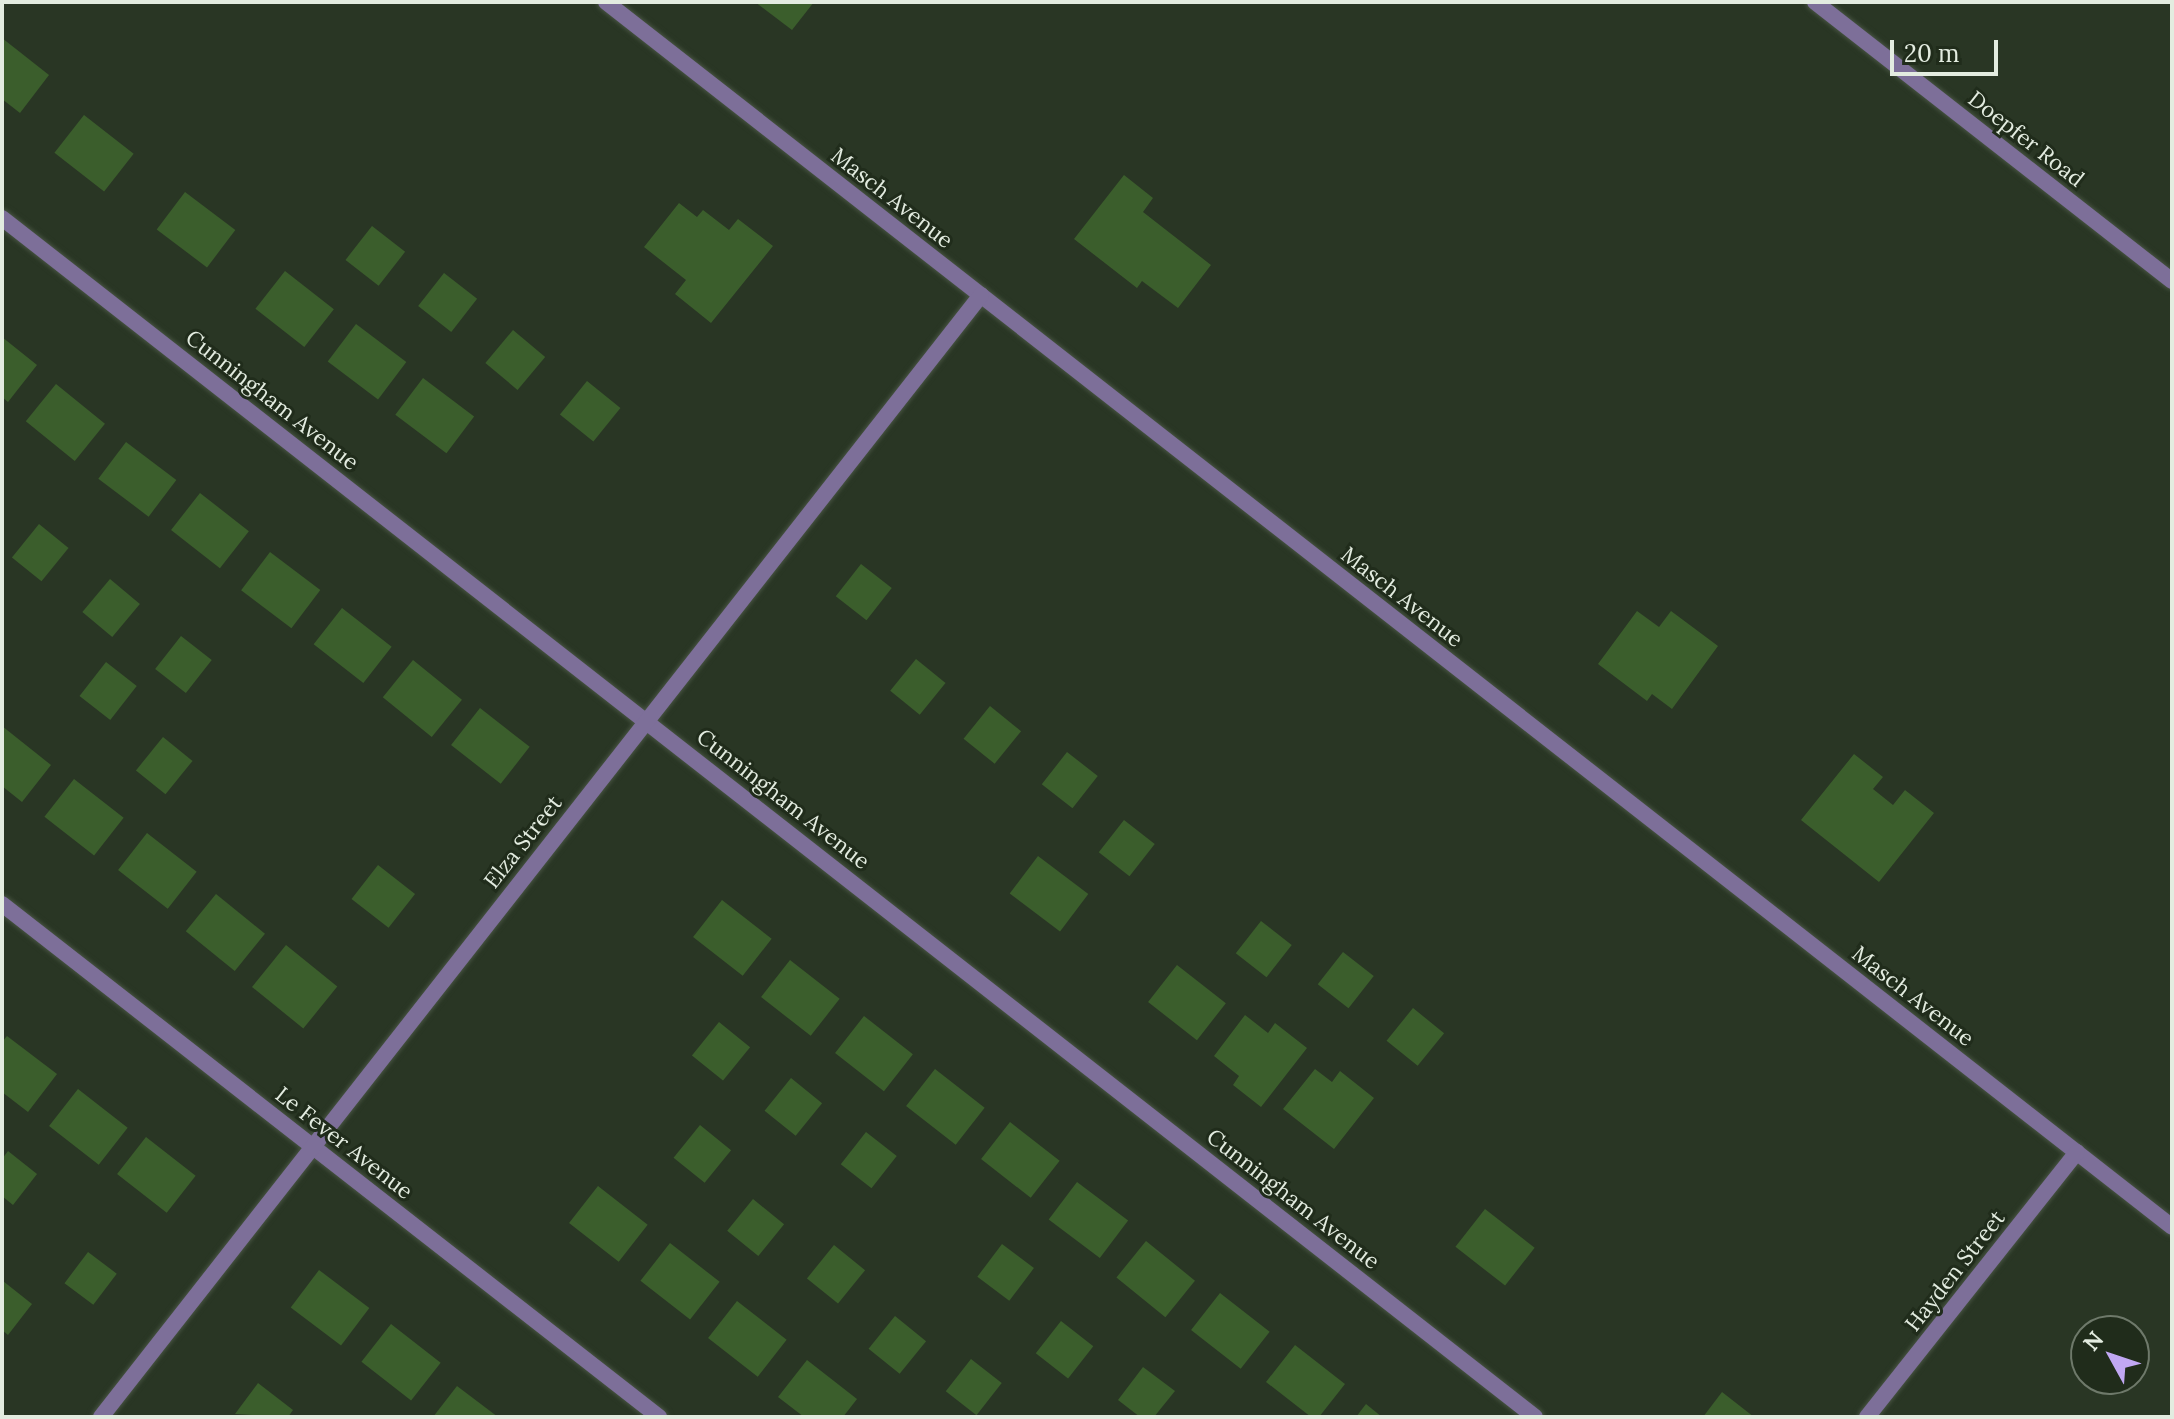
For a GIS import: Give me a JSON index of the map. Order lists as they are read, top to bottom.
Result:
{
  "streets": {
    "street": [
      "Doepfer Road",
      "Masch Avenue",
      "Cunningham Avenue",
      "Elza Street",
      "Le Fever Avenue",
      "Hayden Street"
    ]
  },
  "crossings": [
    ["Masch Avenue", "Elza Street"],
    ["Masch Avenue", "Hayden Street"],
    ["Cunningham Avenue", "Elza Street"],
    ["Elza Street", "Le Fever Avenue"]
  ],
  "scale_bar": "20 m",
  "north": "top left"
}
